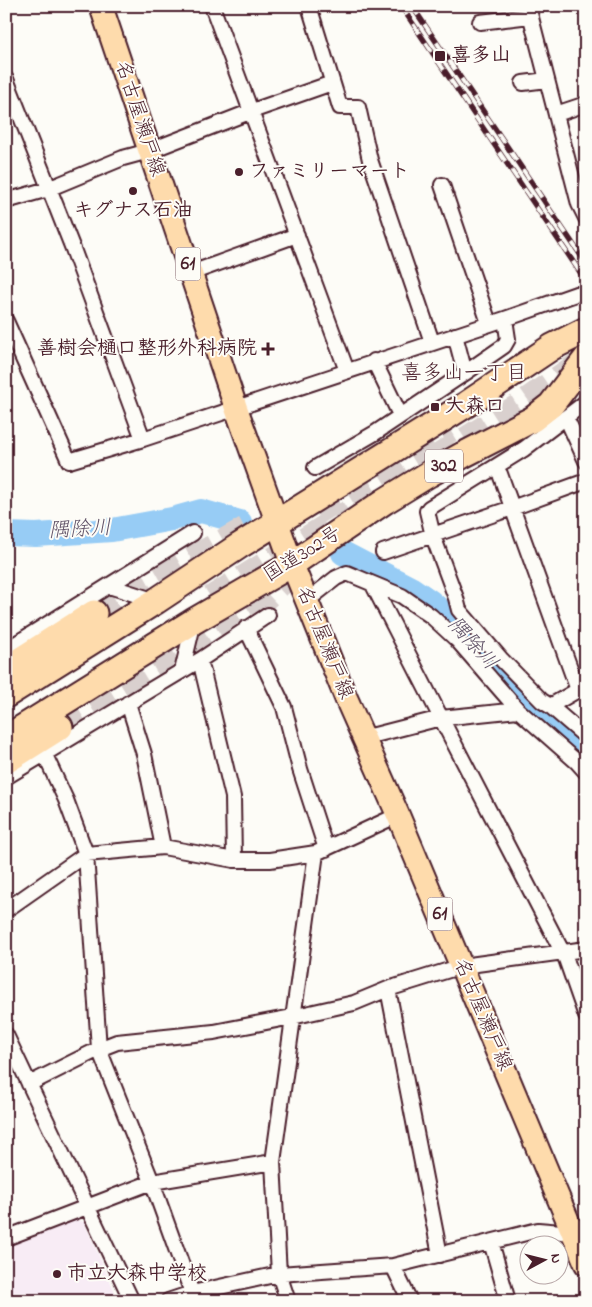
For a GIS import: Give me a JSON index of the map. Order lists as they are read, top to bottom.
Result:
{
  "streets": {
    "highway": ["302", "国道302号"],
    "main road": ["名古屋瀬戸線", "61"]
  },
  "crossings": [
    ["名古屋瀬戸線", "国道302号"]
  ],
  "districts": ["喜多山一丁目"],
  "water": ["隅除川"],
  "places": {
    "transit": ["喜多山", "大森口"],
    "other": ["ファミリーマート", "キグナス石油", "市立大森中学校"],
    "health": ["善樹会樋口整形外科病院"]
  },
  "north": "right"
}
